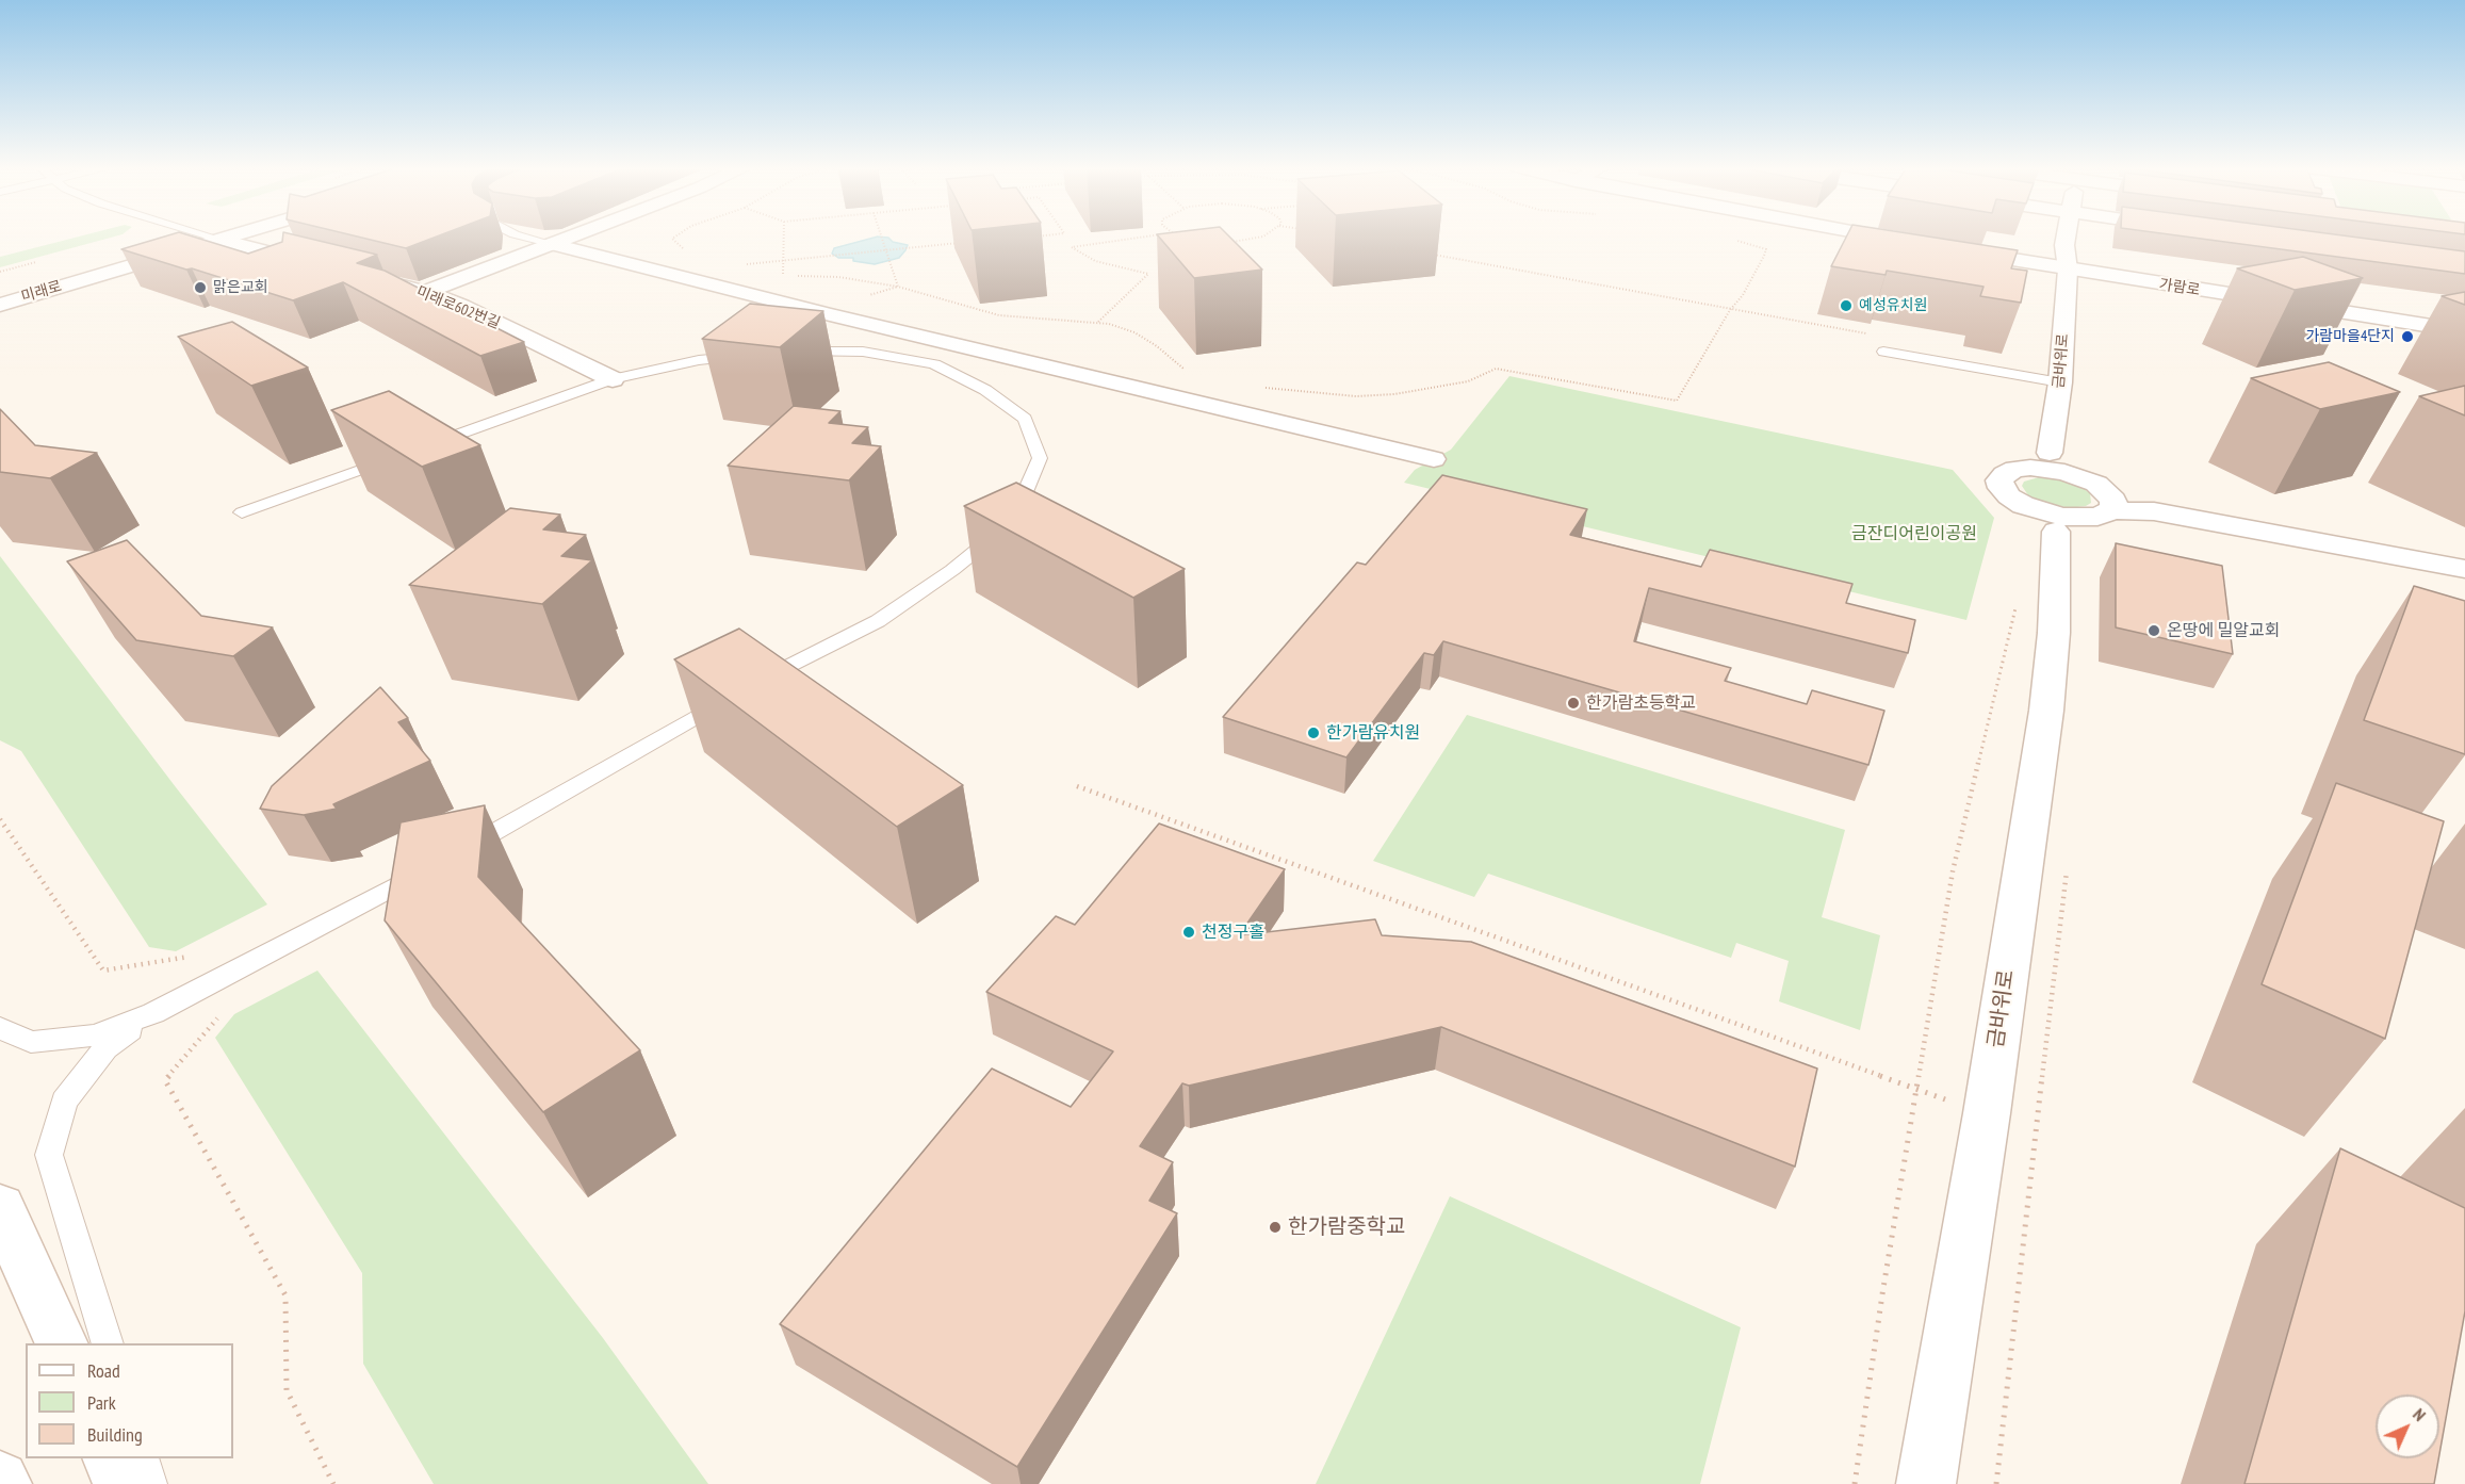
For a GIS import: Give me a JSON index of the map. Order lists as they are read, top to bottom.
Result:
{
  "streets": {
    "street": [
      "가람로",
      "미래로",
      "미래로602번길",
      "금바위로"
    ]
  },
  "crossings": [
    ["가람로", "금바위로"]
  ],
  "parks": ["금잔디어린이공원"],
  "places": [
    "맑은교회",
    "예성유치원",
    "가람마을4단지",
    "온땅에 밀알교회",
    "한가람초등학교",
    "한가람유치원",
    "천정구홀",
    "한가람중학교"
  ],
  "legend": ["Road", "Park", "Building"],
  "north": "top right"
}
